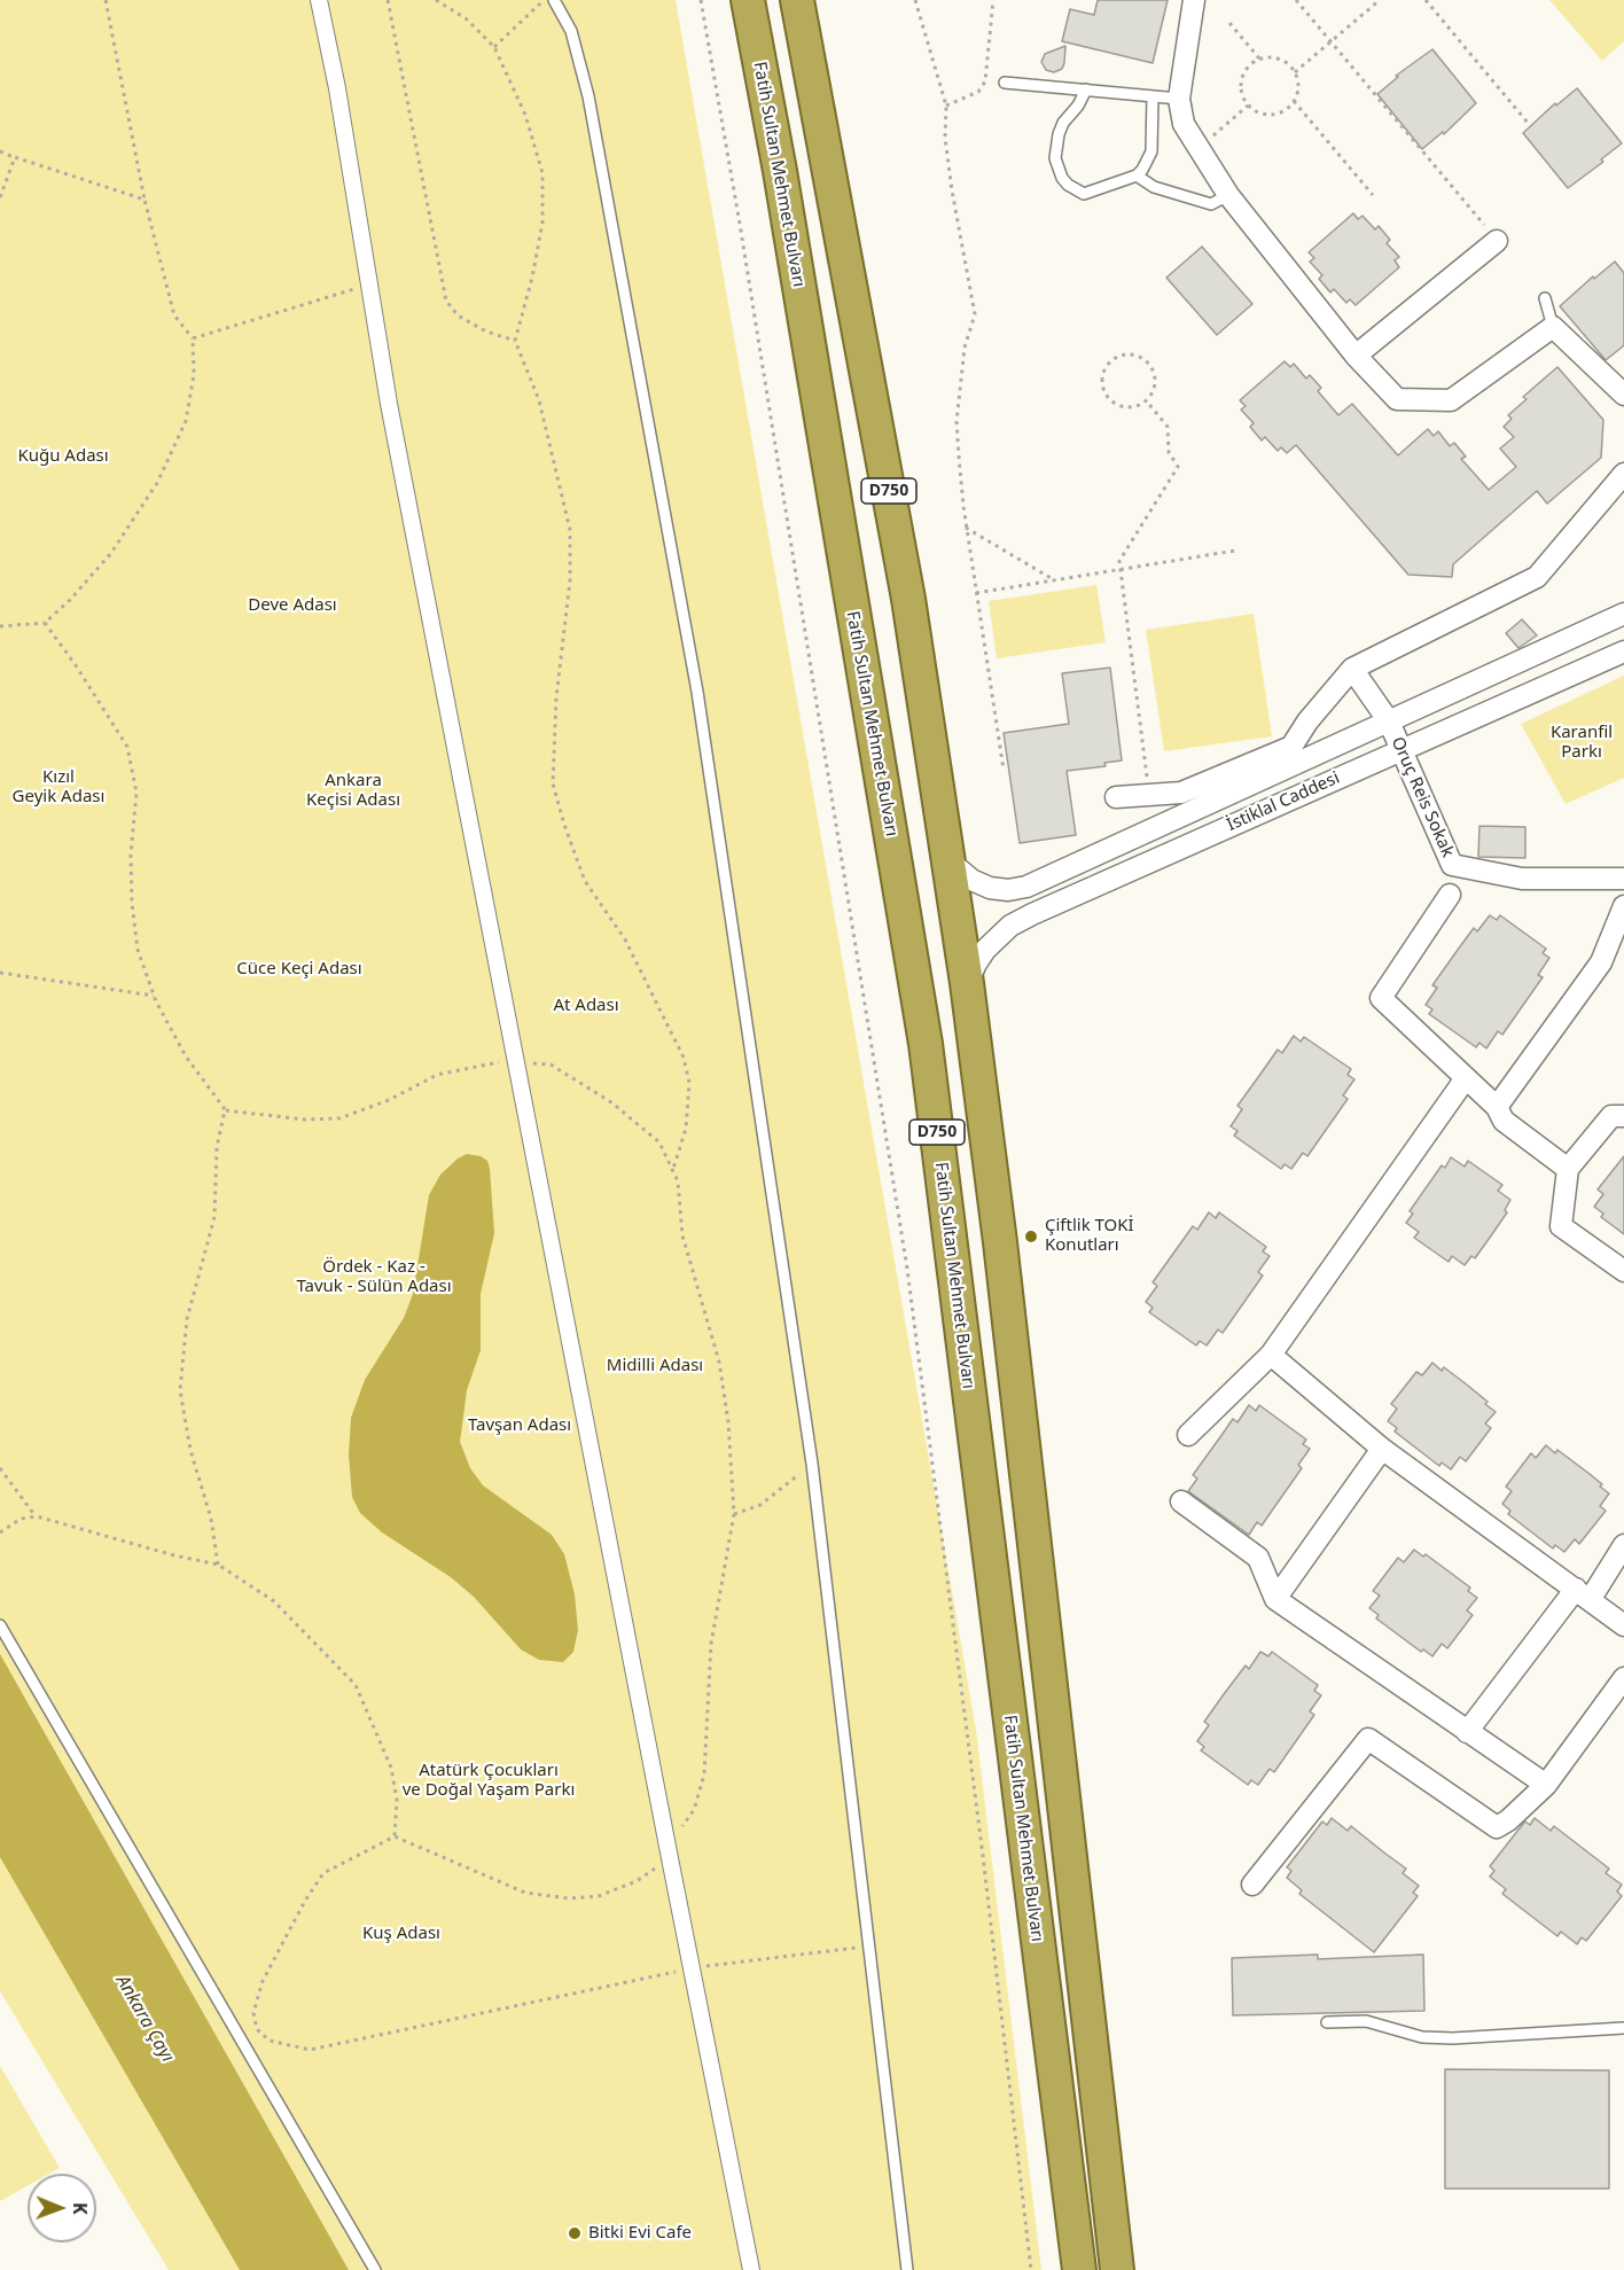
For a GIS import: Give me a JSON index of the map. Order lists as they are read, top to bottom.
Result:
{
  "streets": {
    "highway": ["Fatih Sultan Mehmet Bulvarı", "D750"],
    "street": ["Oruç Reis Sokak", "İstiklal Caddesi"]
  },
  "crossings": [
    ["D750", "İstiklal Caddesi"],
    ["Oruç Reis Sokak", "İstiklal Caddesi"]
  ],
  "water": ["Ankara Çayı"],
  "parks": [
    "Kuğu Adası",
    "Deve Adası",
    "Karanfil Parkı",
    "Kızıl Geyik Adası",
    "Ankara Keçisi Adası",
    "Cüce Keçi Adası",
    "At Adası",
    "Ördek - Kaz - Tavuk - Sülün Adası",
    "Midilli Adası",
    "Tavşan Adası",
    "Atatürk Çocukları ve Doğal Yaşam Parkı",
    "Kuş Adası"
  ],
  "places": ["Çiftlik TOKİ Konutları", "Bitki Evi Cafe"],
  "north": "right"
}
